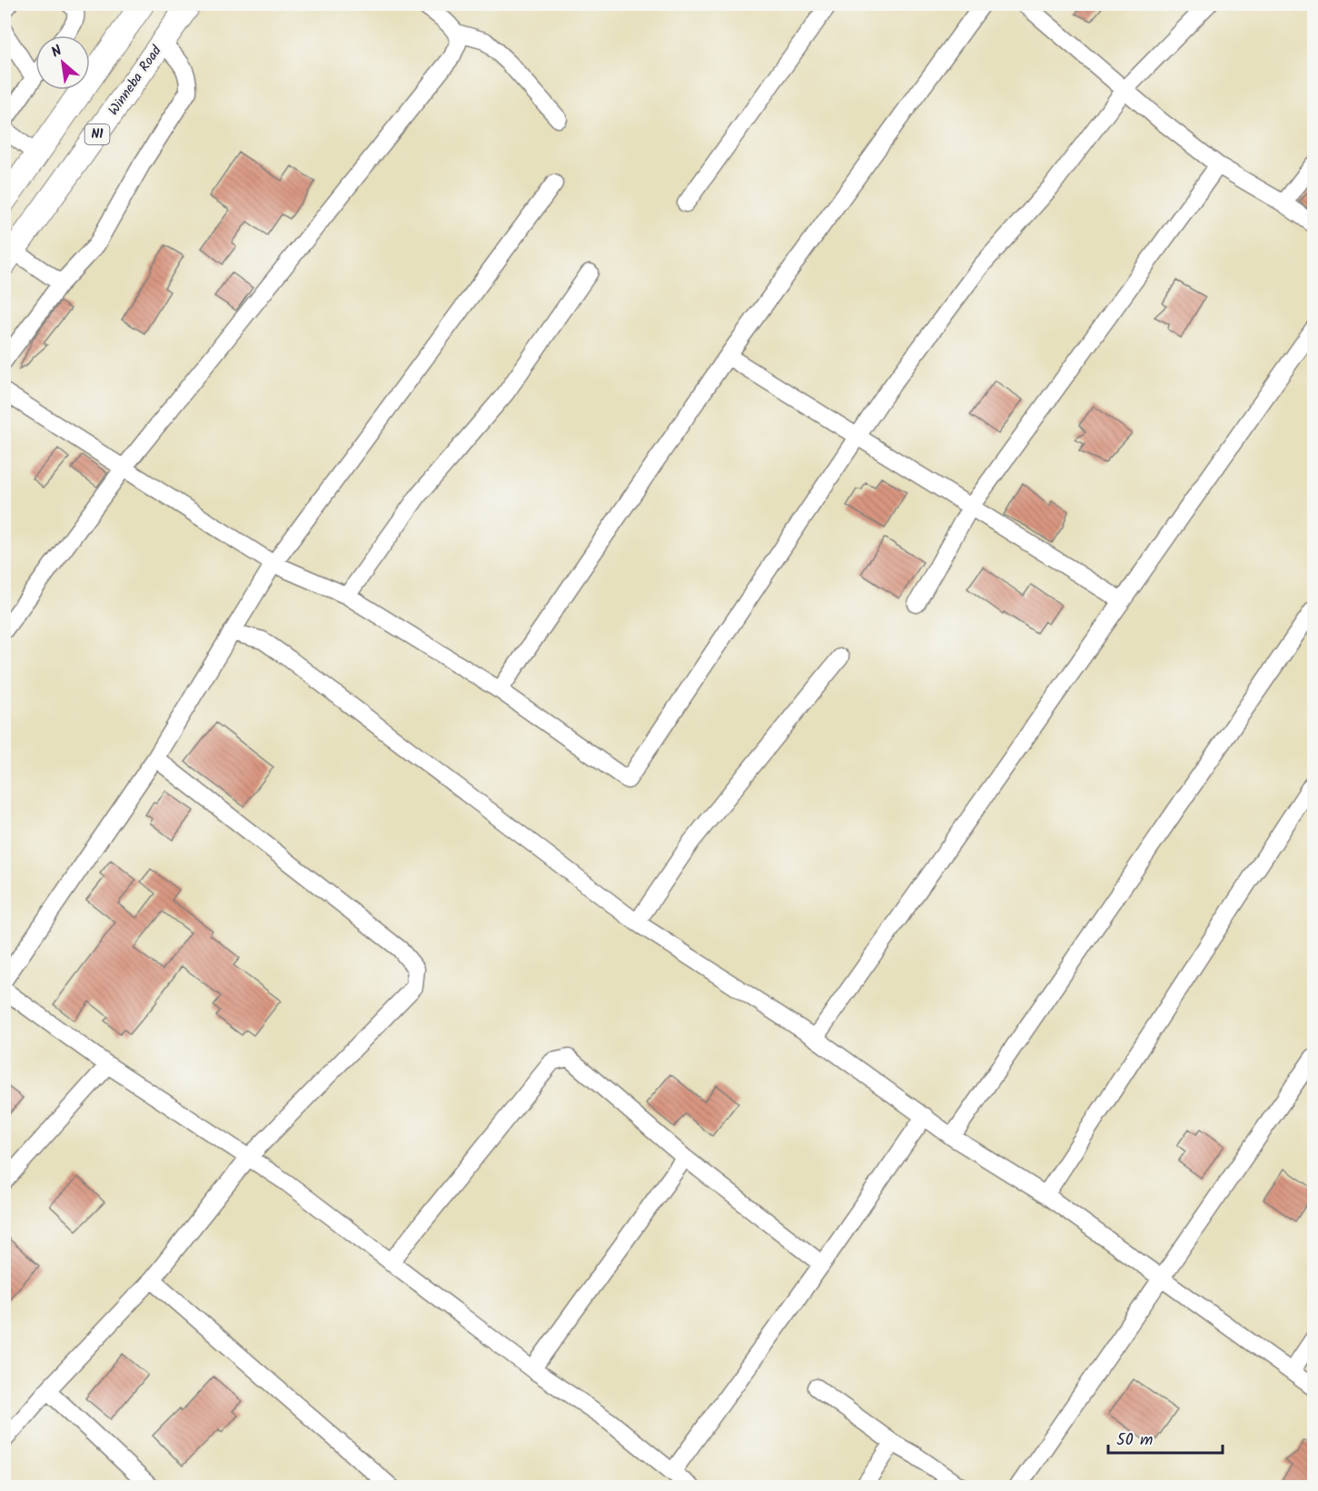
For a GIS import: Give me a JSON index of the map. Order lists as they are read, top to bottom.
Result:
{
  "streets": {
    "highway": ["Winneba Road", "N1"]
  },
  "scale_bar": "50 m",
  "north": "top left"
}
